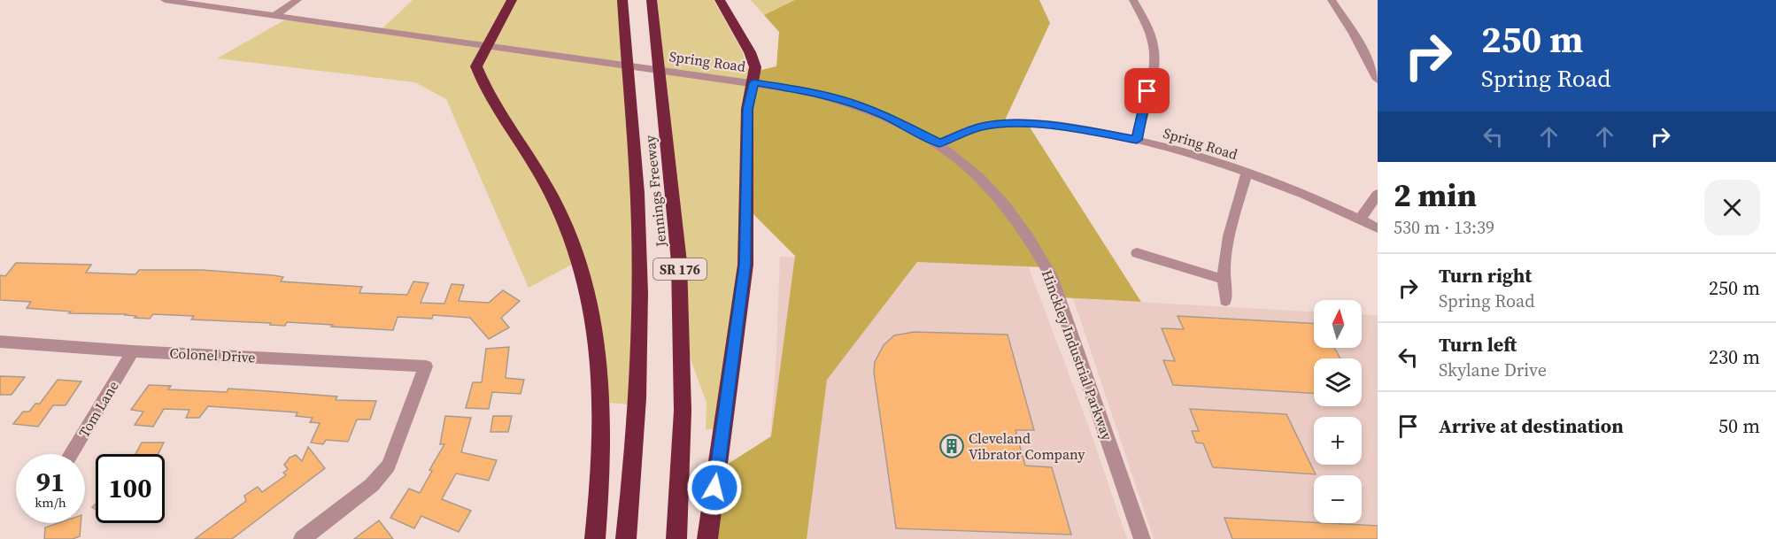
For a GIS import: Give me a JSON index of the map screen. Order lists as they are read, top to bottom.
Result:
{
  "streets": {
    "highway": ["Jennings Freeway", "SR 176"],
    "street": [
      "Spring Road",
      "Colonel Drive",
      "Hinckley Industrial Parkway",
      "Tom Lane"
    ]
  },
  "crossings": [
    ["Spring Road", "Hinckley Industrial Parkway"],
    ["Colonel Drive", "Tom Lane"]
  ],
  "places": {
    "building": ["Cleveland Vibrator Company"]
  },
  "north": "top",
  "page": {
    "turn": ["250 m", "Spring Road"],
    "heading": ["2 min", "530 m · 13:39"],
    "list": [
      {
        "name": "Turn right",
        "note": "Spring Road",
        "value": "250 m"
      },
      {
        "name": "Turn left",
        "note": "Skylane Drive",
        "value": "230 m"
      },
      {
        "name": "Arrive at destination",
        "value": "50 m"
      }
    ],
    "map_buttons": ["+", "−"],
    "speed": "91 km/h",
    "limit": "100"
  }
}
